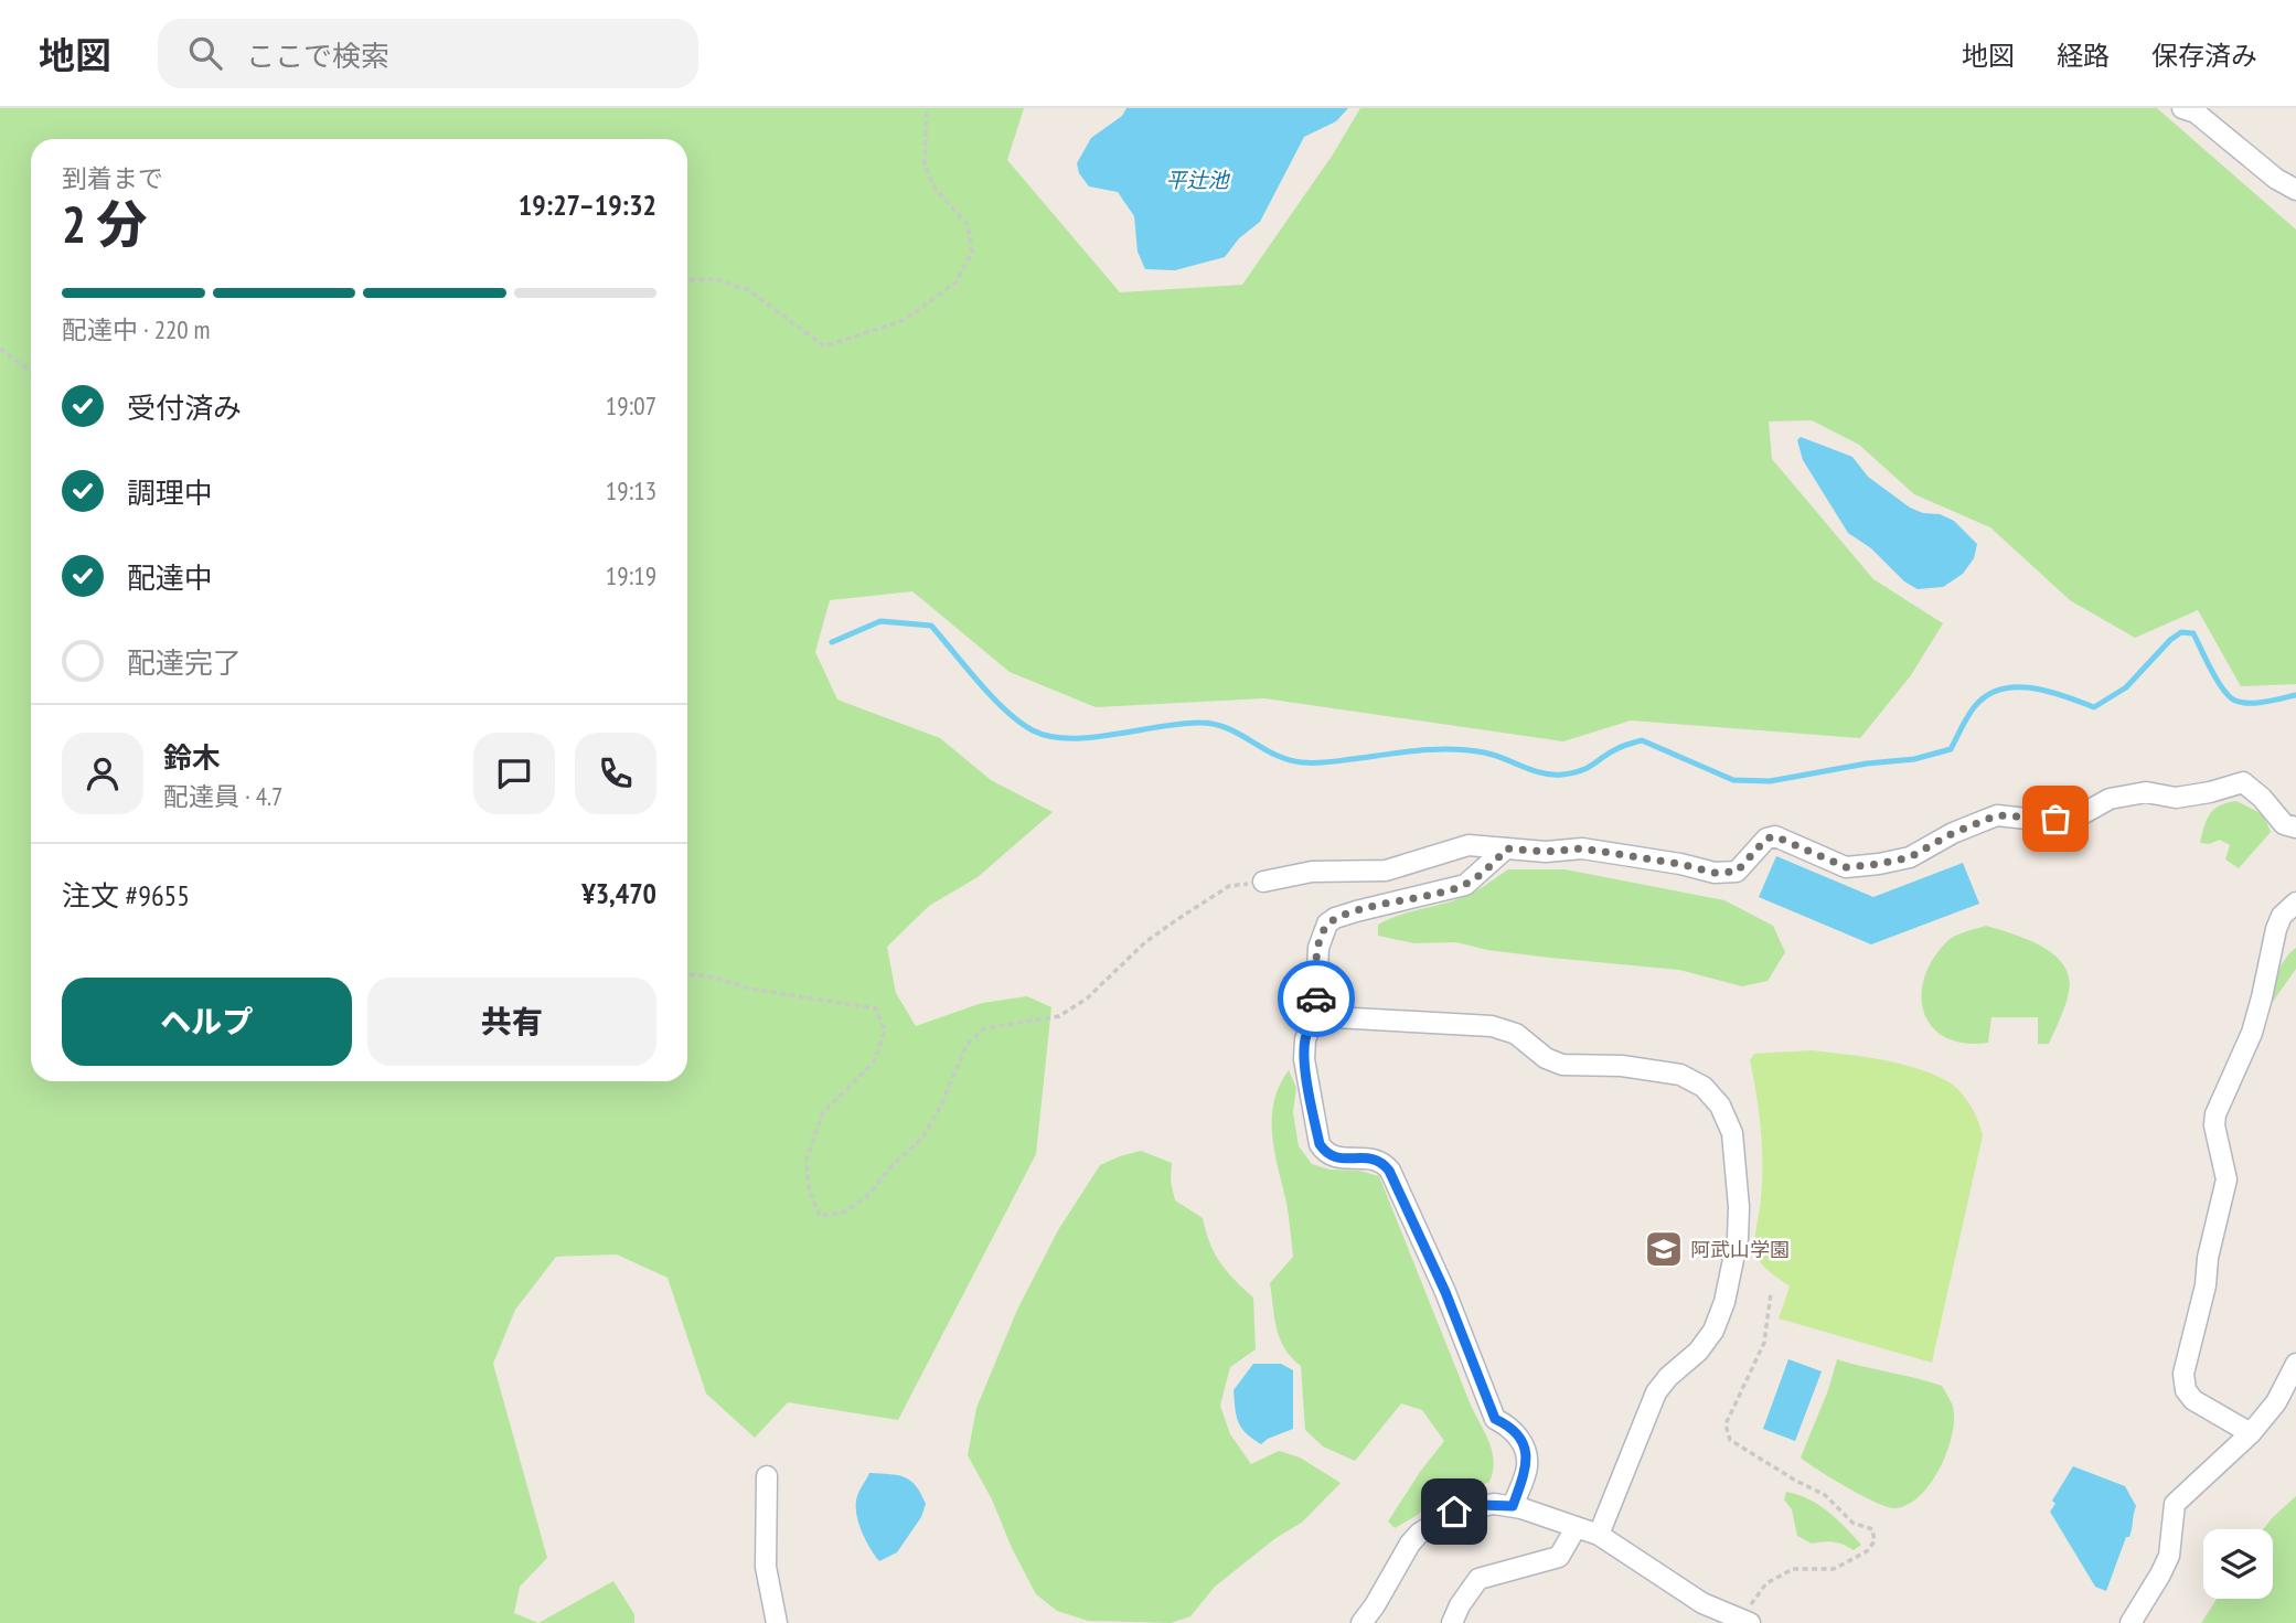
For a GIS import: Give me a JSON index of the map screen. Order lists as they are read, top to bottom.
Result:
{
  "water": ["平辻池"],
  "places": {
    "school or university": ["阿武山学園"]
  },
  "page": {
    "header": "地図",
    "search": "ここで検索",
    "nav": ["地図", "経路", "保存済み"],
    "heading": ["2 分", "到着まで", "19:27–19:32"],
    "panel": [
      "鈴木",
      "配達員 · 4.7",
      "注文 #9655",
      "¥3,470"
    ],
    "bar": "配達中 · 220 m",
    "list": [
      ["受付済み", "19:07"],
      ["調理中", "19:13"],
      ["配達中", "19:19"],
      "配達完了"
    ],
    "buttons": ["ヘルプ", "共有"]
  }
}
